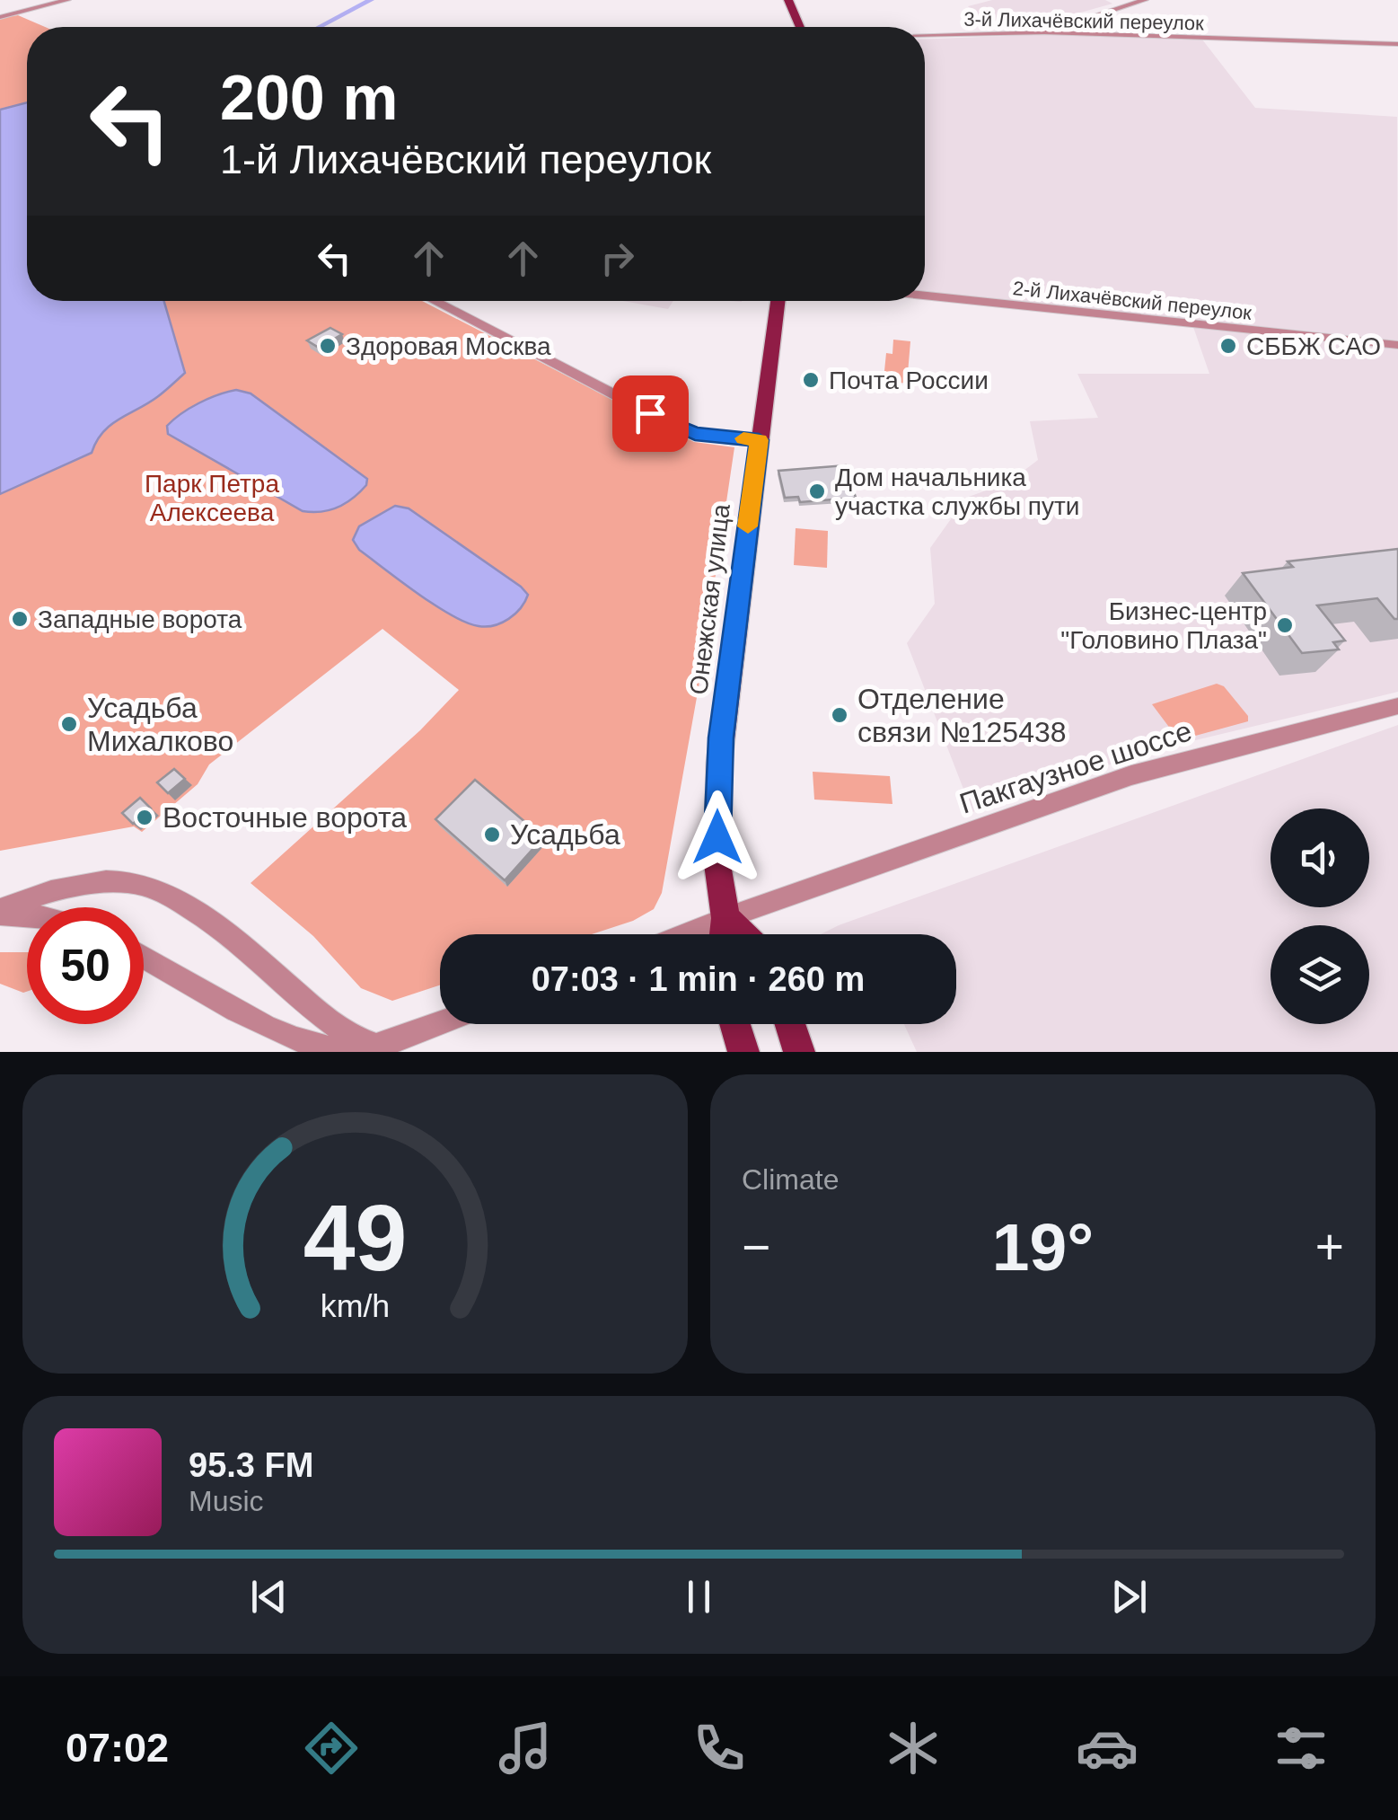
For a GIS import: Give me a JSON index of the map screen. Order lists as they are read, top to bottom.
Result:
{
  "streets": {
    "main road": ["Онежская улица"],
    "street": ["3-й Лихачёвский переулок", "2-й Лихачёвский переулок", "Пакгаузное шоссе"]
  },
  "crossings": [
    ["Онежская улица", "Пакгаузное шоссе"]
  ],
  "parks": ["Парк Петра Алексеева"],
  "places": [
    "Здоровая Москва",
    "СББЖ САО",
    "Почта России",
    "Дом начальника участка службы пути",
    "Западные ворота",
    "Бизнес-центр \"Головино Плаза\"",
    "Отделение связи №125438",
    "Усадьба Михалково",
    "Восточные ворота",
    "Усадьба"
  ],
  "page": {
    "turn": ["200 m", "1-й Лихачёвский переулок"],
    "limit": "50",
    "trip": "07:03 · 1 min · 260 m",
    "tile": "Climate",
    "heat": ["−", "19°", "+"],
    "song": ["95.3 FM", "Music"],
    "tabs": "07:02",
    "gauge": ["49", "km/h"]
  }
}
